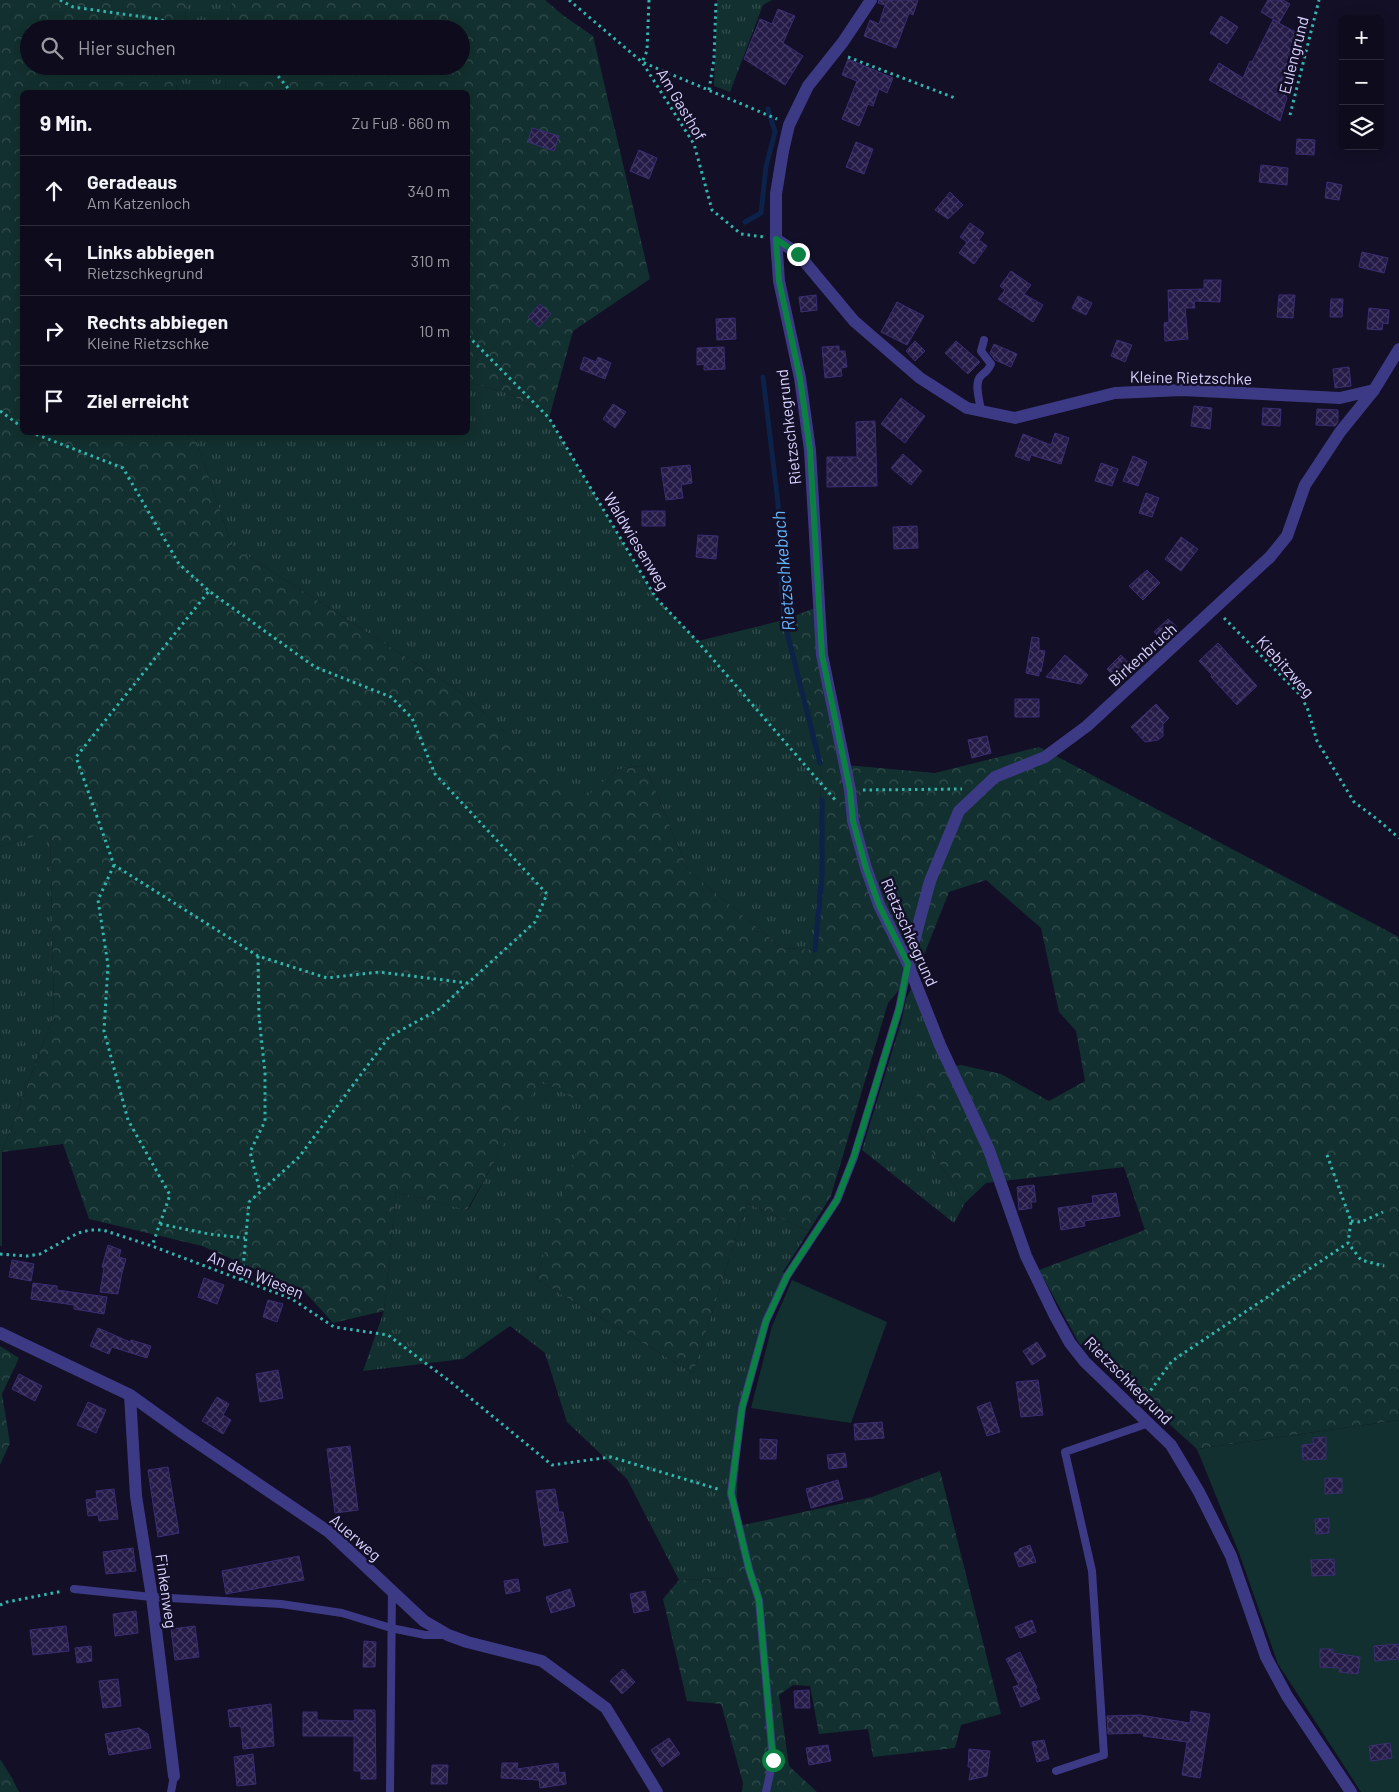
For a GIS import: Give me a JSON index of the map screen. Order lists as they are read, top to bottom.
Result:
{
  "streets": {
    "street": [
      "Kleine Rietzschke",
      "Rietzschkegrund",
      "Birkenbruch",
      "Auerweg",
      "Finkenweg"
    ],
    "path": [
      "Eulengrund",
      "Am Gasthof",
      "Waldwiesenweg",
      "Kiebitzweg",
      "An den Wiesen"
    ]
  },
  "crossings": [
    ["Am Gasthof", "Kleine Rietzschke"],
    ["Am Gasthof", "Rietzschkegrund"],
    ["Kleine Rietzschke", "Rietzschkegrund"],
    ["Kleine Rietzschke", "Birkenbruch"],
    ["Rietzschkegrund", "Waldwiesenweg"],
    ["Rietzschkegrund", "Birkenbruch"],
    ["Birkenbruch", "Kiebitzweg"],
    ["Auerweg", "Finkenweg"]
  ],
  "water": ["Rietzschkebach"],
  "page": {
    "map_buttons": ["+", "−"],
    "search": "Hier suchen",
    "heading": ["9 Min.", "Zu Fuß · 660 m"],
    "list": [
      ["Geradeaus", "Am Katzenloch", "340 m"],
      ["Links abbiegen", "Rietzschkegrund", "310 m"],
      ["Rechts abbiegen", "Kleine Rietzschke", "10 m"],
      "Ziel erreicht"
    ]
  }
}
